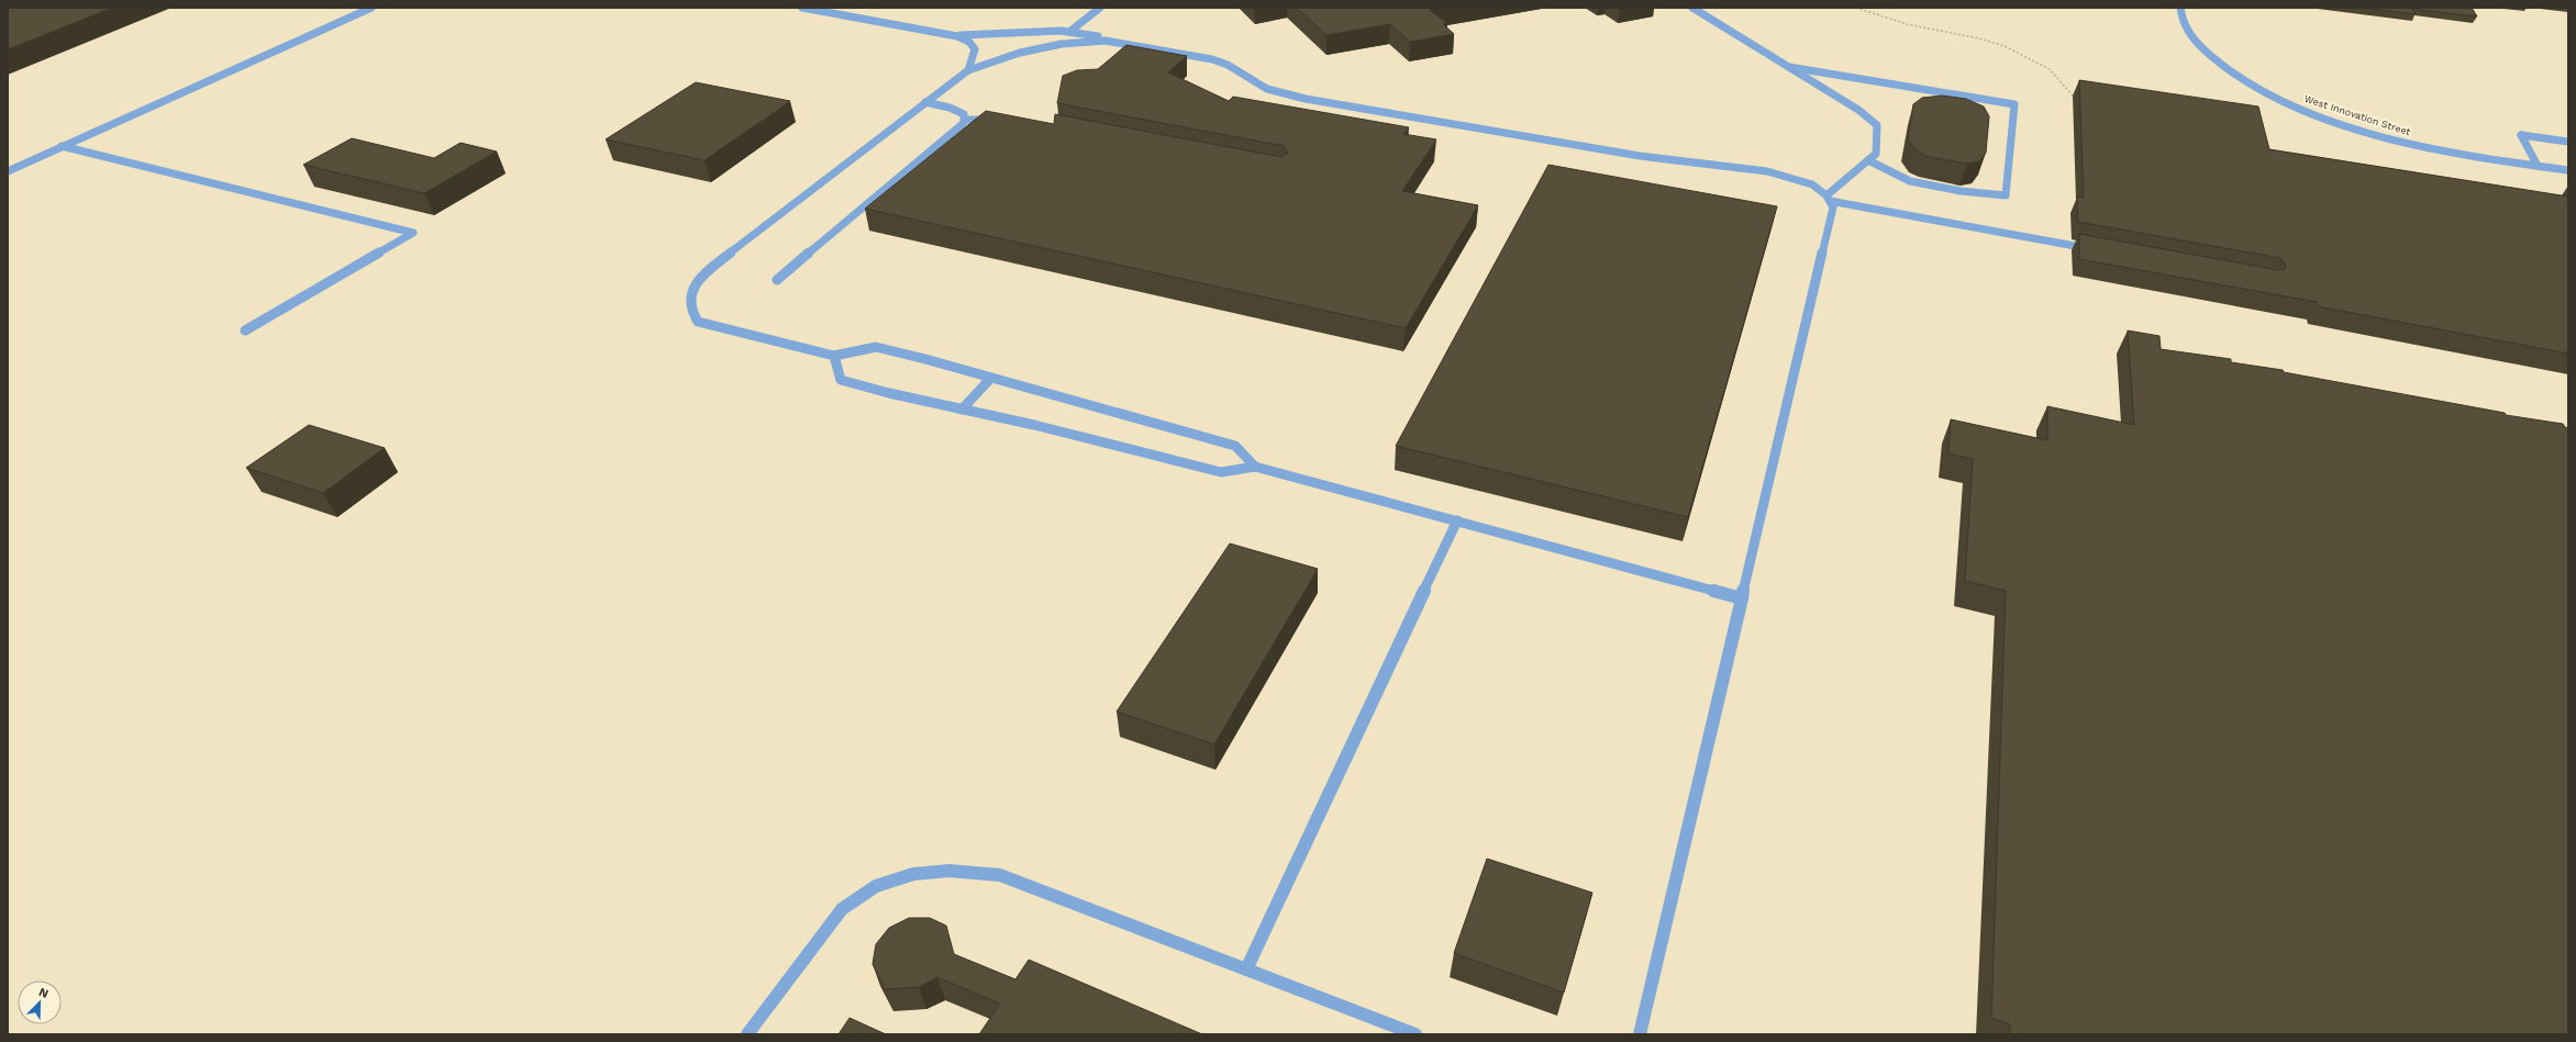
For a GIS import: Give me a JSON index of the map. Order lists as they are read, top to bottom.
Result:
{
  "streets": {
    "street": ["West Innovation Street"]
  },
  "north": "top right"
}
